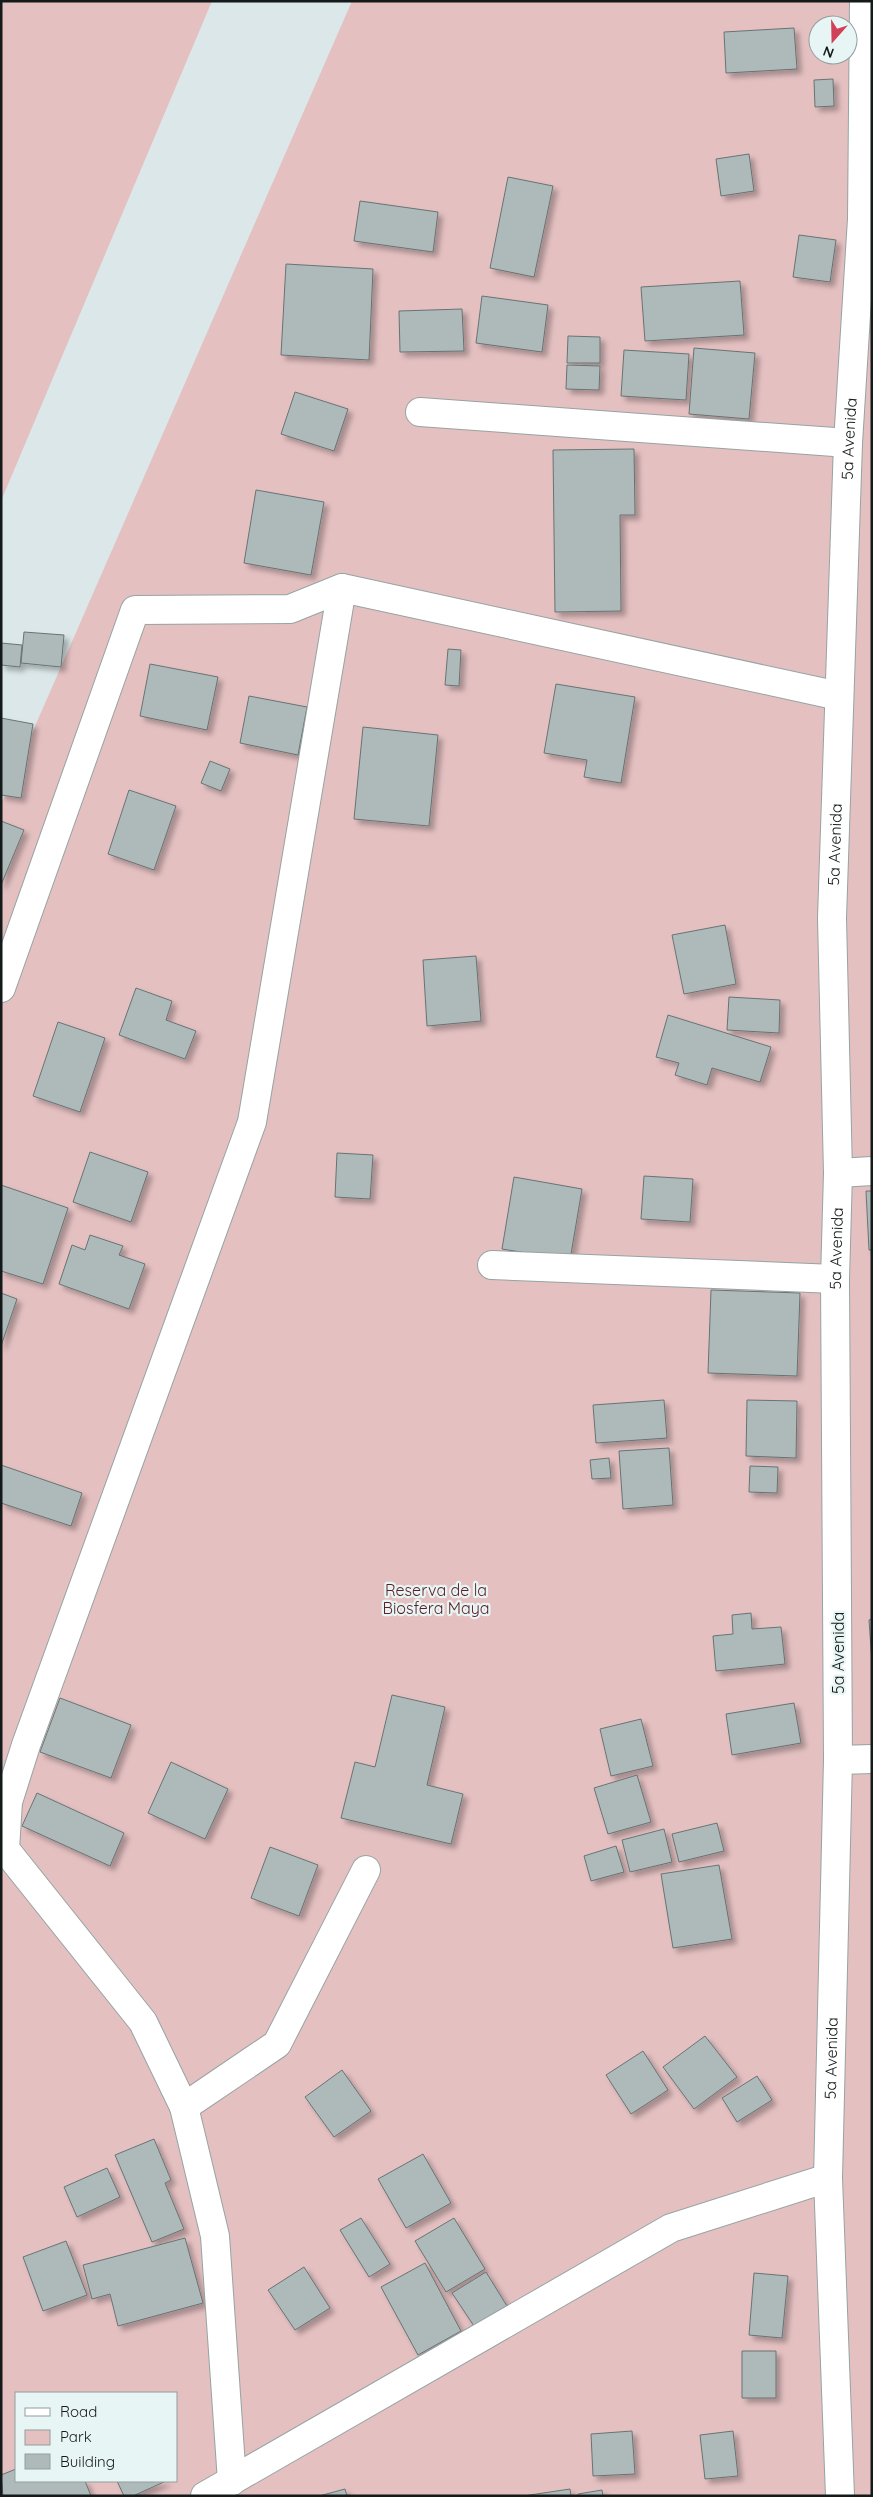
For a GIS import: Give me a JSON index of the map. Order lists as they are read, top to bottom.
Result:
{
  "streets": {
    "street": ["5a Avenida"]
  },
  "parks": ["Reserva de la Biosfera Maya"],
  "legend": ["Road", "Park", "Building"],
  "north": "bottom"
}
